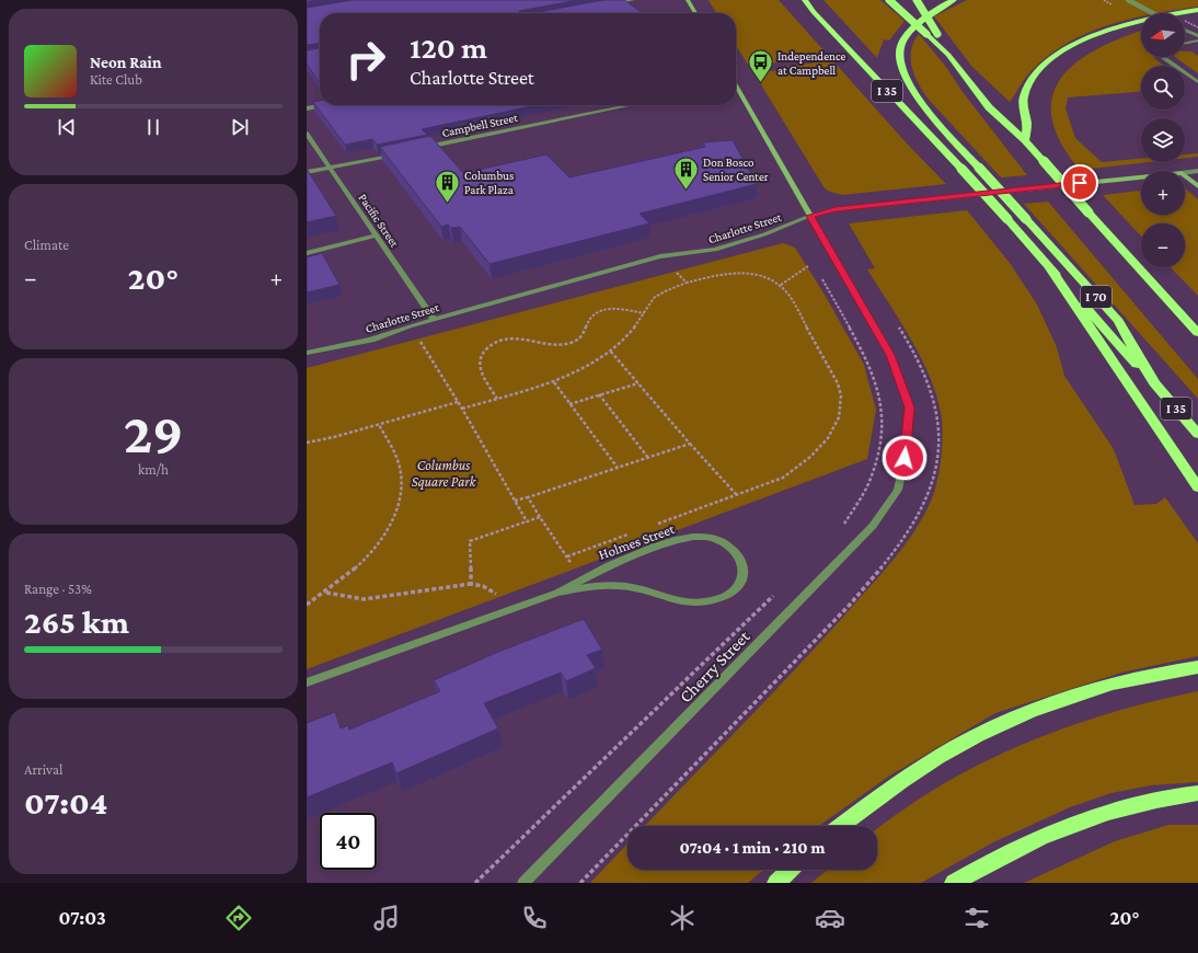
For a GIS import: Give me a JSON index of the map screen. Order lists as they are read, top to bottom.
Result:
{
  "streets": {
    "highway": ["I 35", "I 70"],
    "main road": ["Charlotte Street"],
    "street": [
      "Campbell Street",
      "Pacific Street",
      "Holmes Street",
      "Cherry Street"
    ]
  },
  "crossings": [
    ["I 35", "I 70"],
    ["Pacific Street", "Charlotte Street"],
    ["Charlotte Street", "Cherry Street"]
  ],
  "parks": ["Columbus Square Park"],
  "places": {
    "bus stop": ["Independence at Campbell"],
    "building": ["Don Bosco Senior Center", "Columbus Park Plaza"]
  },
  "north": "left",
  "page": {
    "map_buttons": ["+", "−"],
    "turn": ["120 m", "Charlotte Street"],
    "song": ["Neon Rain", "Kite Club"],
    "tile": [
      "Climate",
      ["29", "km/h"],
      ["Range · 53%", "265 km"],
      ["Arrival", "07:04"]
    ],
    "heat": ["−", "20°", "+"],
    "limit": "40",
    "trip": "07:04 · 1 min · 210 m",
    "tabs": ["07:03", "20°"]
  }
}
